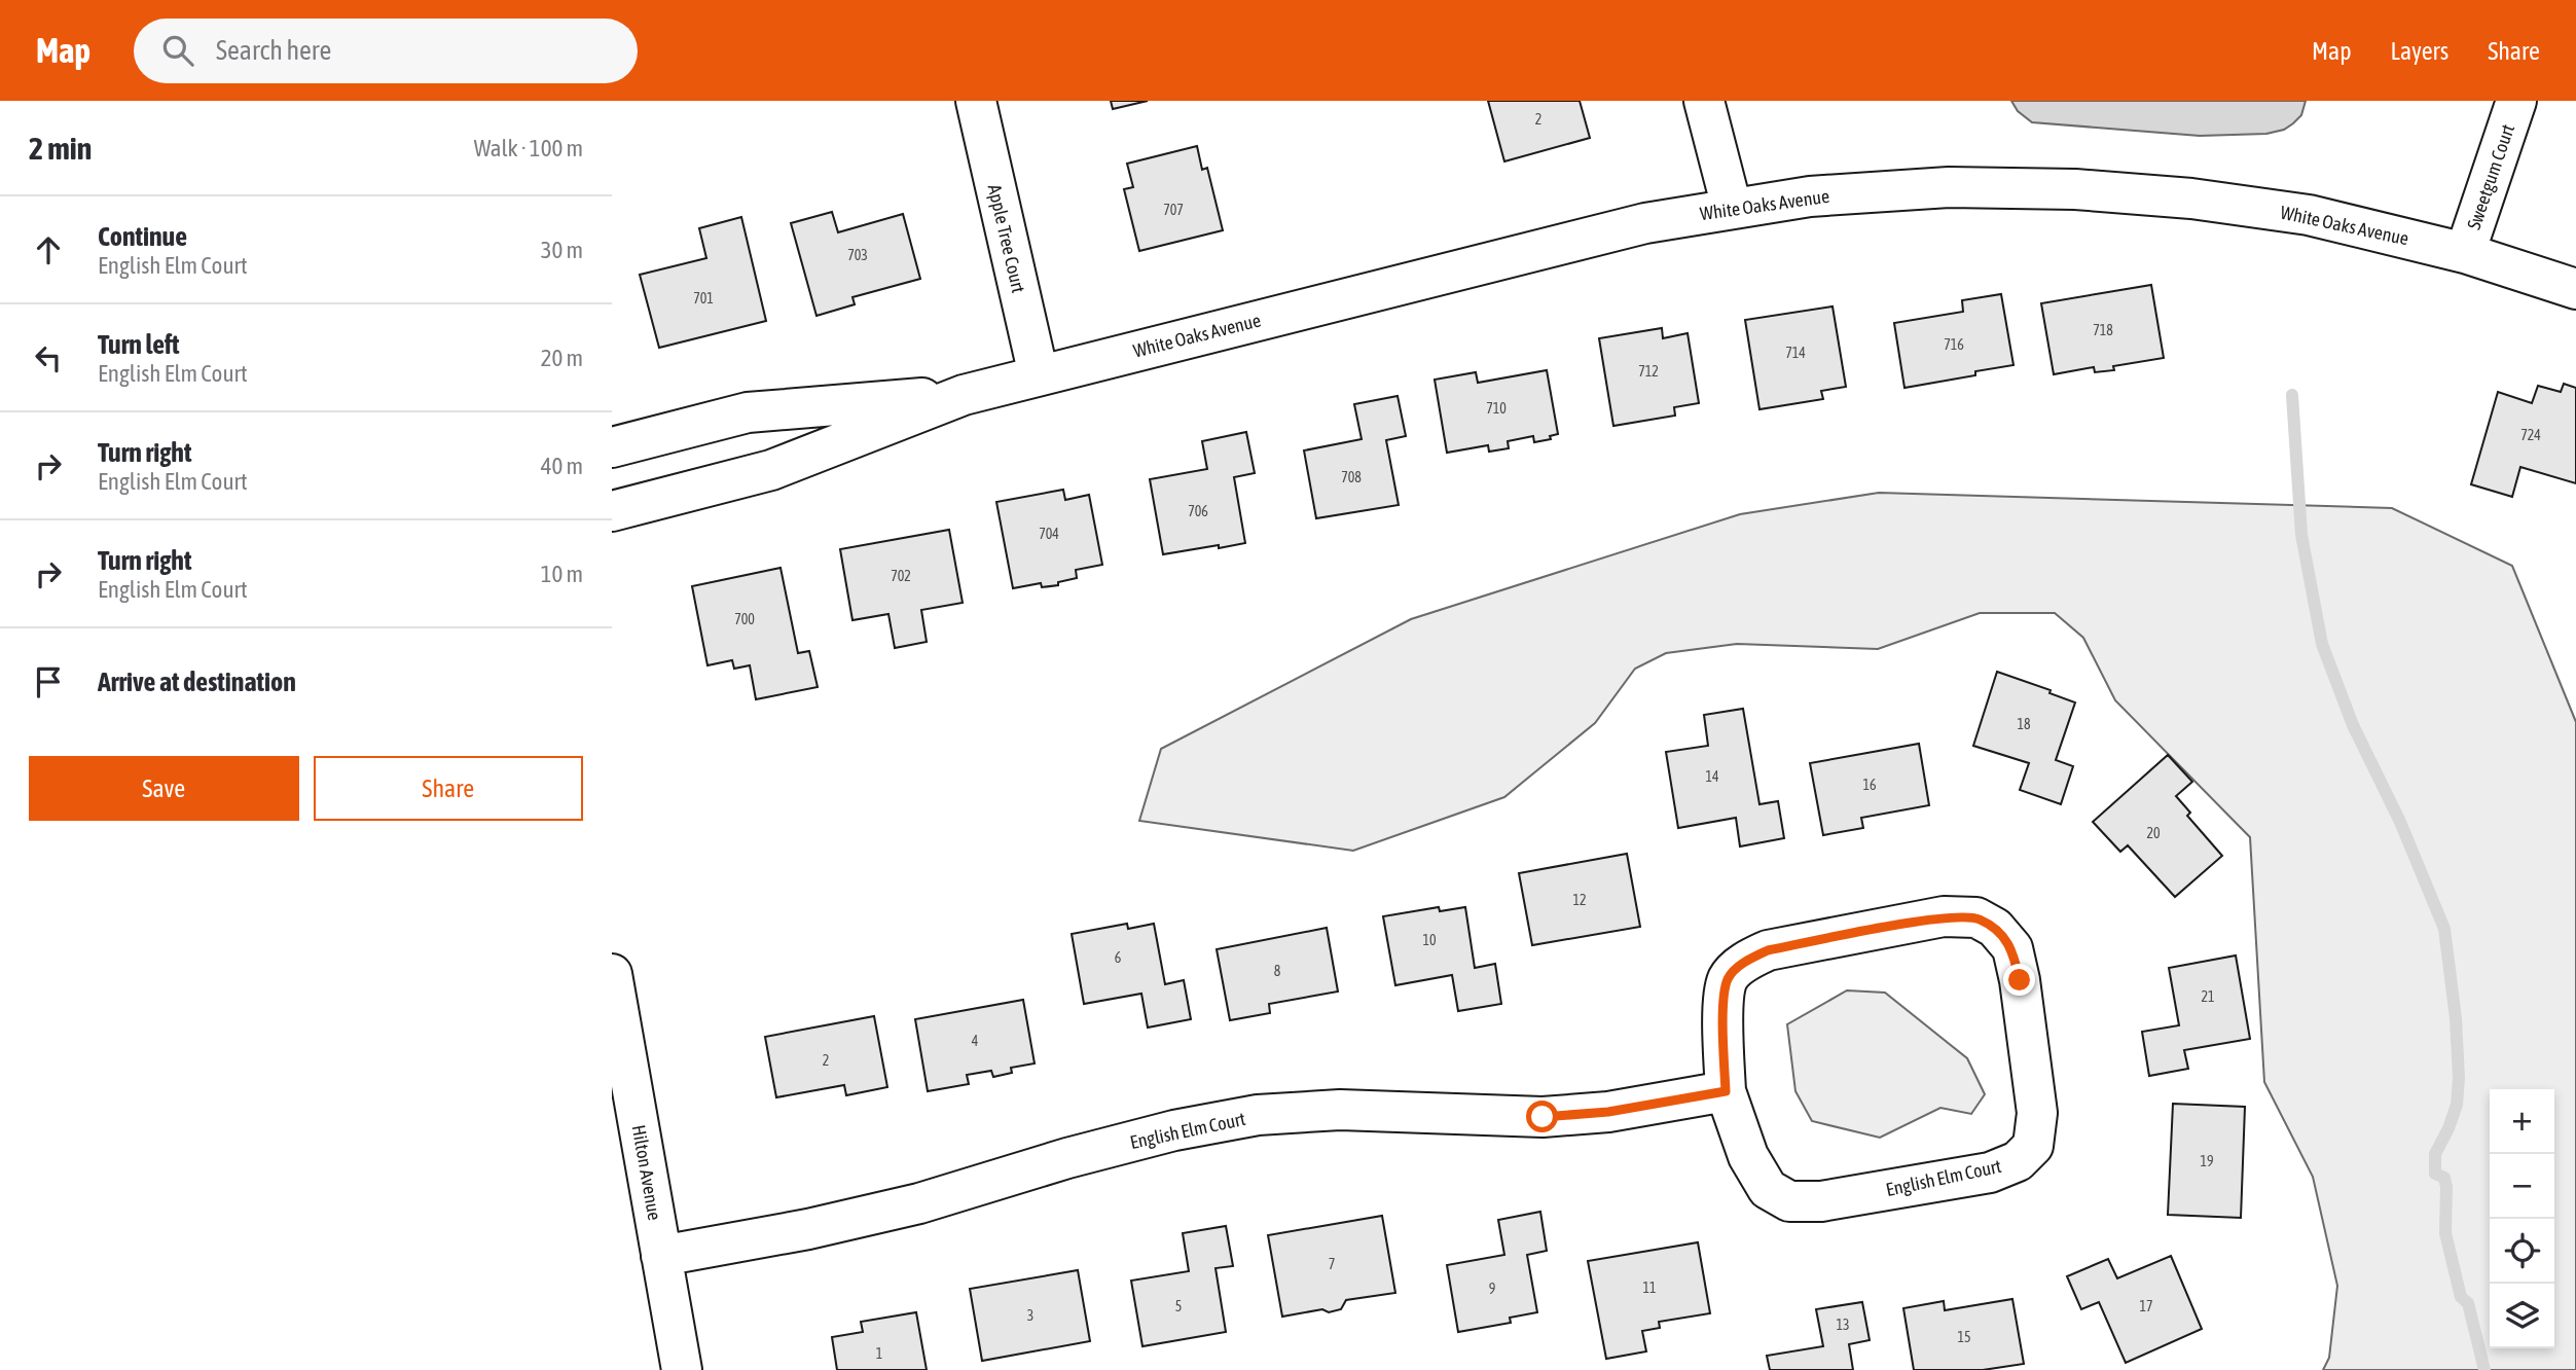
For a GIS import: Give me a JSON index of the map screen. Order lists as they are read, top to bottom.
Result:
{
  "streets": {
    "street": [
      "Sweetgum Court",
      "White Oaks Avenue",
      "Apple Tree Court",
      "English Elm Court",
      "Hilton Avenue"
    ]
  },
  "crossings": [
    ["Sweetgum Court", "White Oaks Avenue"],
    ["White Oaks Avenue", "Apple Tree Court"],
    ["English Elm Court", "Hilton Avenue"]
  ],
  "house_numbers": [
    "2",
    "707",
    "703",
    "701",
    "718",
    "716",
    "714",
    "712",
    "710",
    "724",
    "708",
    "706",
    "704",
    "702",
    "700",
    "18",
    "14",
    "16",
    "20",
    "12",
    "10",
    "6",
    "8",
    "21",
    "4",
    "2",
    "19",
    "7",
    "11",
    "9",
    "5",
    "17",
    "3",
    "13",
    "15",
    "1"
  ],
  "page": {
    "header": "Map",
    "search": "Search here",
    "nav": ["Map", "Layers", "Share"],
    "heading": ["2 min", "Walk · 100 m"],
    "list": [
      ["Continue", "English Elm Court", "30 m"],
      ["Turn left", "English Elm Court", "20 m"],
      ["Turn right", "English Elm Court", "40 m"],
      ["Turn right", "English Elm Court", "10 m"],
      "Arrive at destination"
    ],
    "buttons": ["Save", "Share"],
    "map_buttons": ["+", "−"]
  }
}
